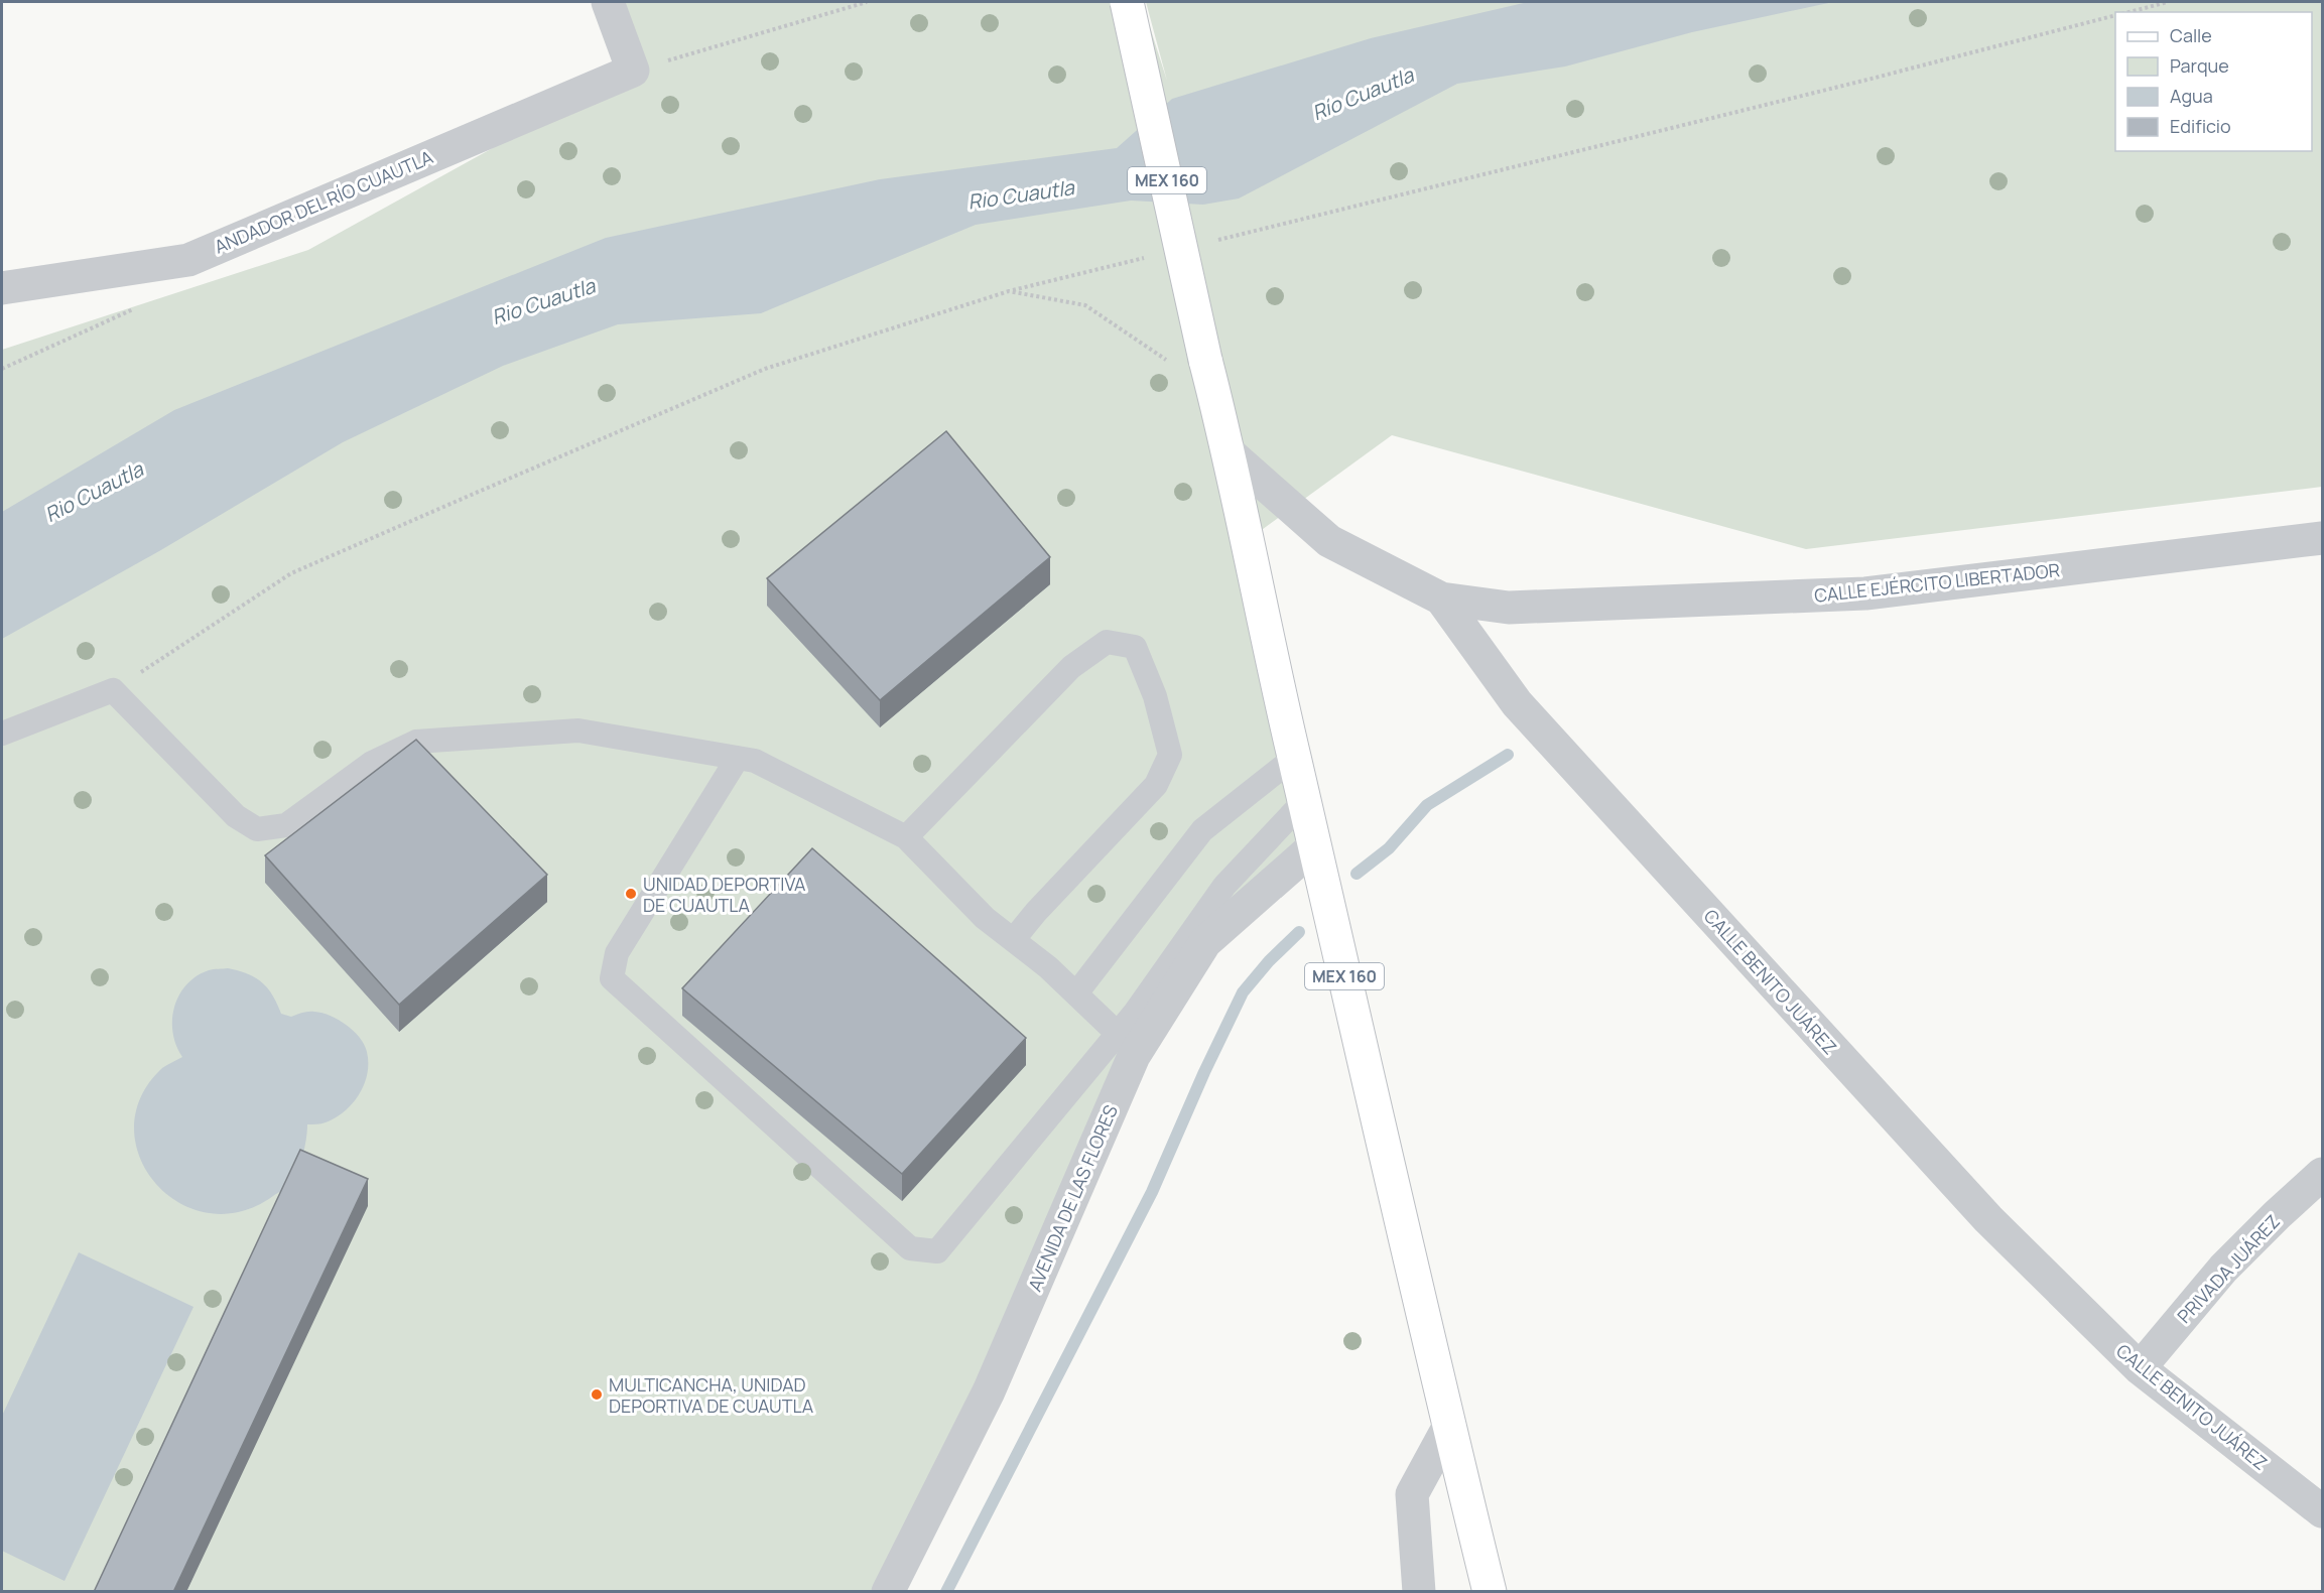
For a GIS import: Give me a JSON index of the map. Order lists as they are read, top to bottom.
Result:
{
  "streets": {
    "main road": ["MEX 160"],
    "street": [
      "ANDADOR DEL RÍO CUAUTLA",
      "CALLE EJÉRCITO LIBERTADOR",
      "CALLE BENITO JUÁREZ",
      "AVENIDA DE LAS FLORES",
      "PRIVADA JUÁREZ"
    ]
  },
  "crossings": [
    ["MEX 160", "CALLE BENITO JUÁREZ"],
    ["MEX 160", "AVENIDA DE LAS FLORES"],
    ["CALLE EJÉRCITO LIBERTADOR", "CALLE BENITO JUÁREZ"],
    ["CALLE BENITO JUÁREZ", "PRIVADA JUÁREZ"]
  ],
  "water": ["Río Cuautla", "Rio Cuautla"],
  "places": ["UNIDAD DEPORTIVA DE CUAUTLA", "MULTICANCHA, UNIDAD DEPORTIVA DE CUAUTLA"],
  "legend": [
    "Calle",
    "Parque",
    "Agua",
    "Edificio"
  ]
}
